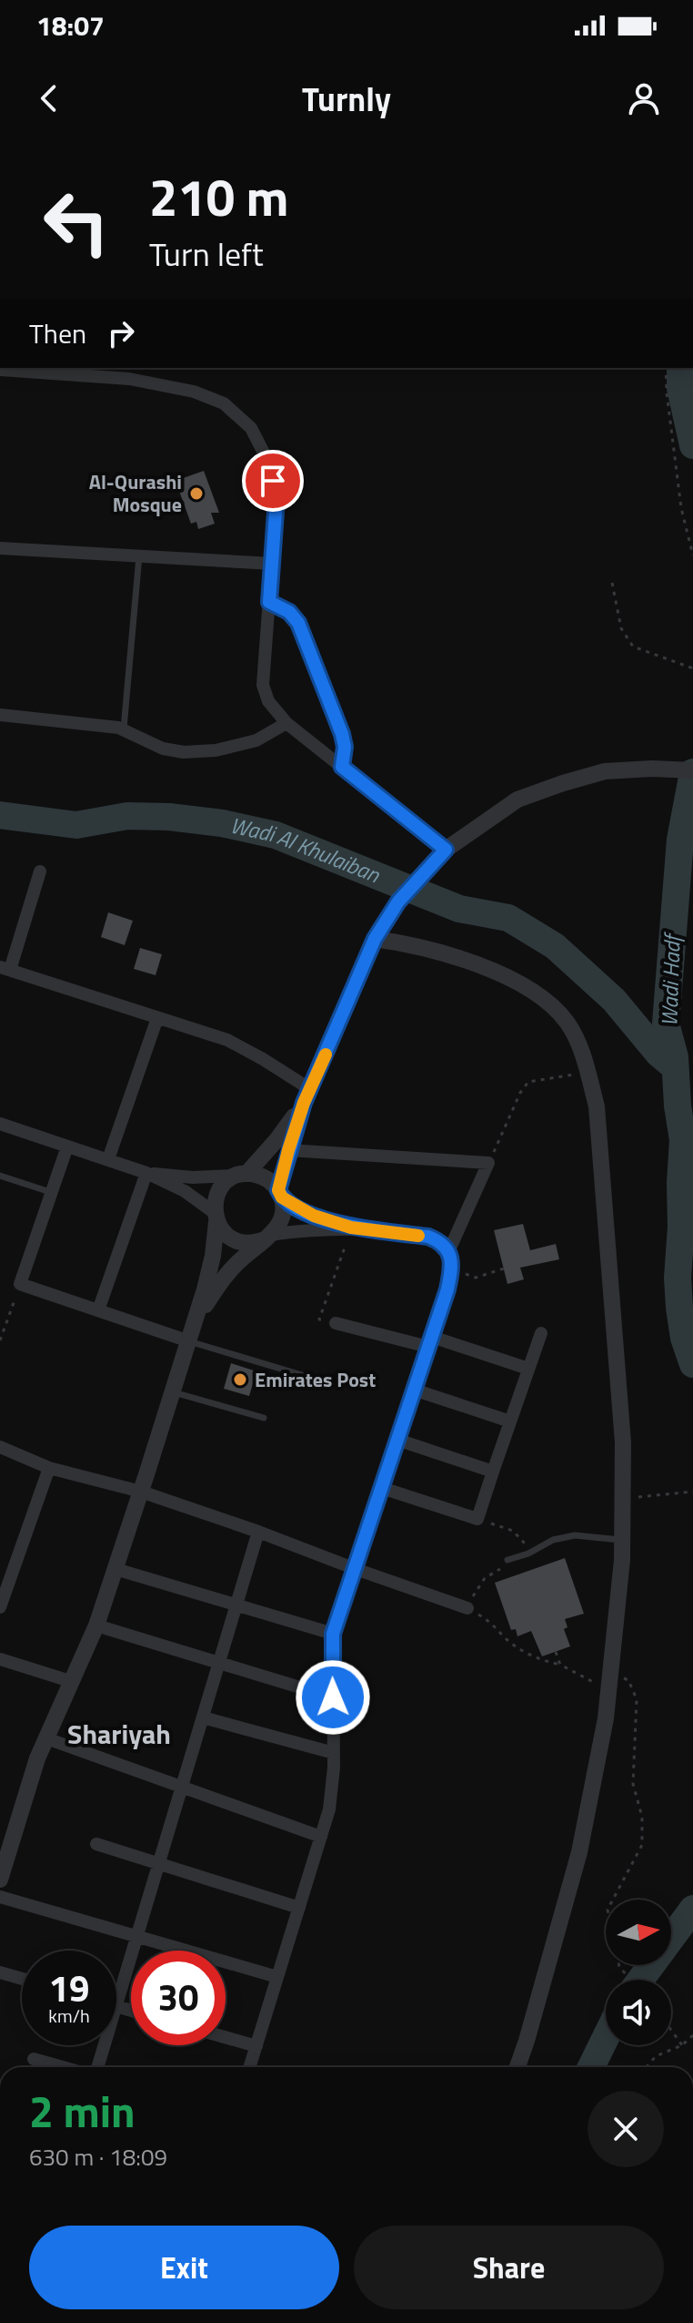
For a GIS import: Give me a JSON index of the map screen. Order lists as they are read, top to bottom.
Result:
{
  "districts": ["Shariyah"],
  "water": ["Wadi Al Khulaiban", "Wadi Hadf"],
  "places": ["Al-Qurashi Mosque", "Emirates Post"],
  "north": "right",
  "page": {
    "status": "18:07",
    "header": "Turnly",
    "turn": ["210 m", "Turn left"],
    "then": "Then",
    "speed": "19 km/h",
    "limit": "30",
    "heading": ["2 min", "630 m · 18:09"],
    "buttons": ["Exit", "Share"]
  }
}
